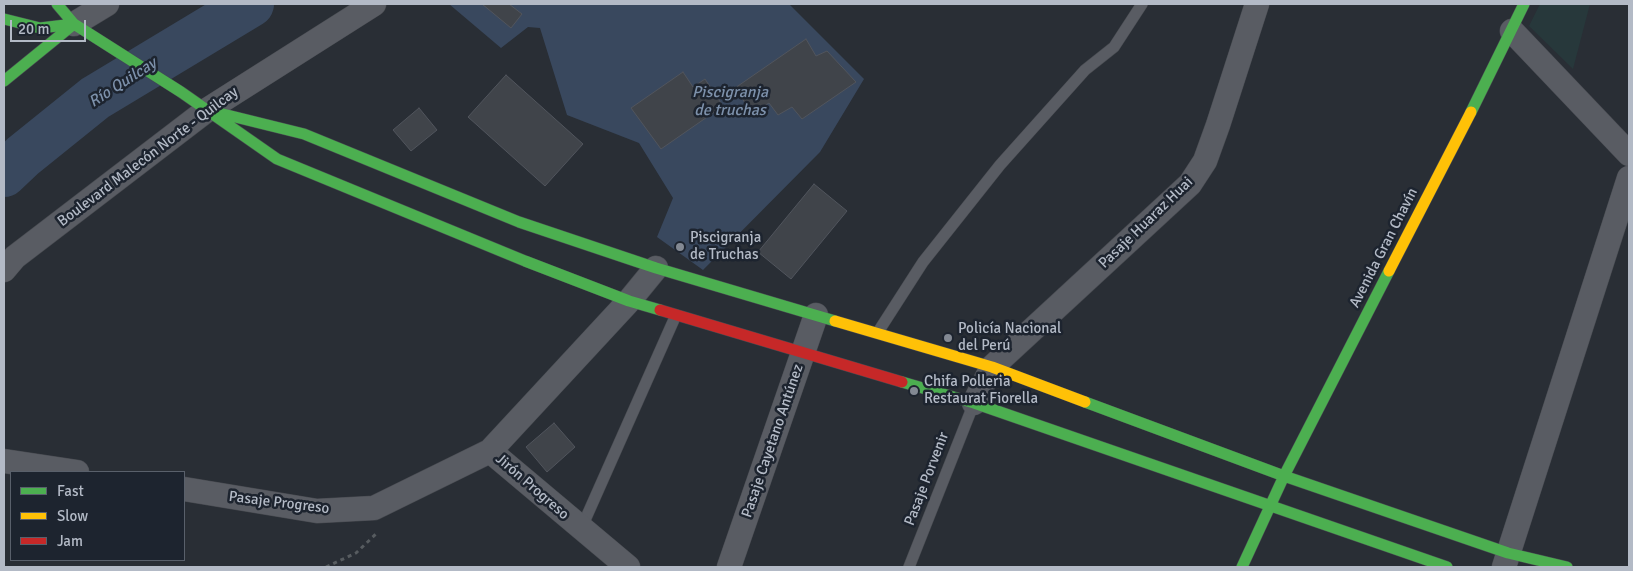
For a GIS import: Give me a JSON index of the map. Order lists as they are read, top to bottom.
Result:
{
  "streets": {
    "main road": ["Avenida Gran Chavín"],
    "street": [
      "Boulevard Malecón Norte - Quilcay",
      "Pasaje Huaraz Huai",
      "Pasaje Cayetano Antúnez",
      "Jirón Progreso",
      "Pasaje Progreso"
    ],
    "lane": ["Pasaje Porvenir"]
  },
  "crossings": [
    ["Pasaje Huaraz Huai", "Pasaje Porvenir"],
    ["Jirón Progreso", "Pasaje Progreso"]
  ],
  "water": ["Río Quilcay", "Piscigranja de truchas"],
  "places": ["Piscigranja de Truchas", "Policía Nacional del Perú", "Chifa Polleria Restaurat Fiorella"],
  "legend": ["Fast", "Slow", "Jam"],
  "scale_bar": "20 m"
}
